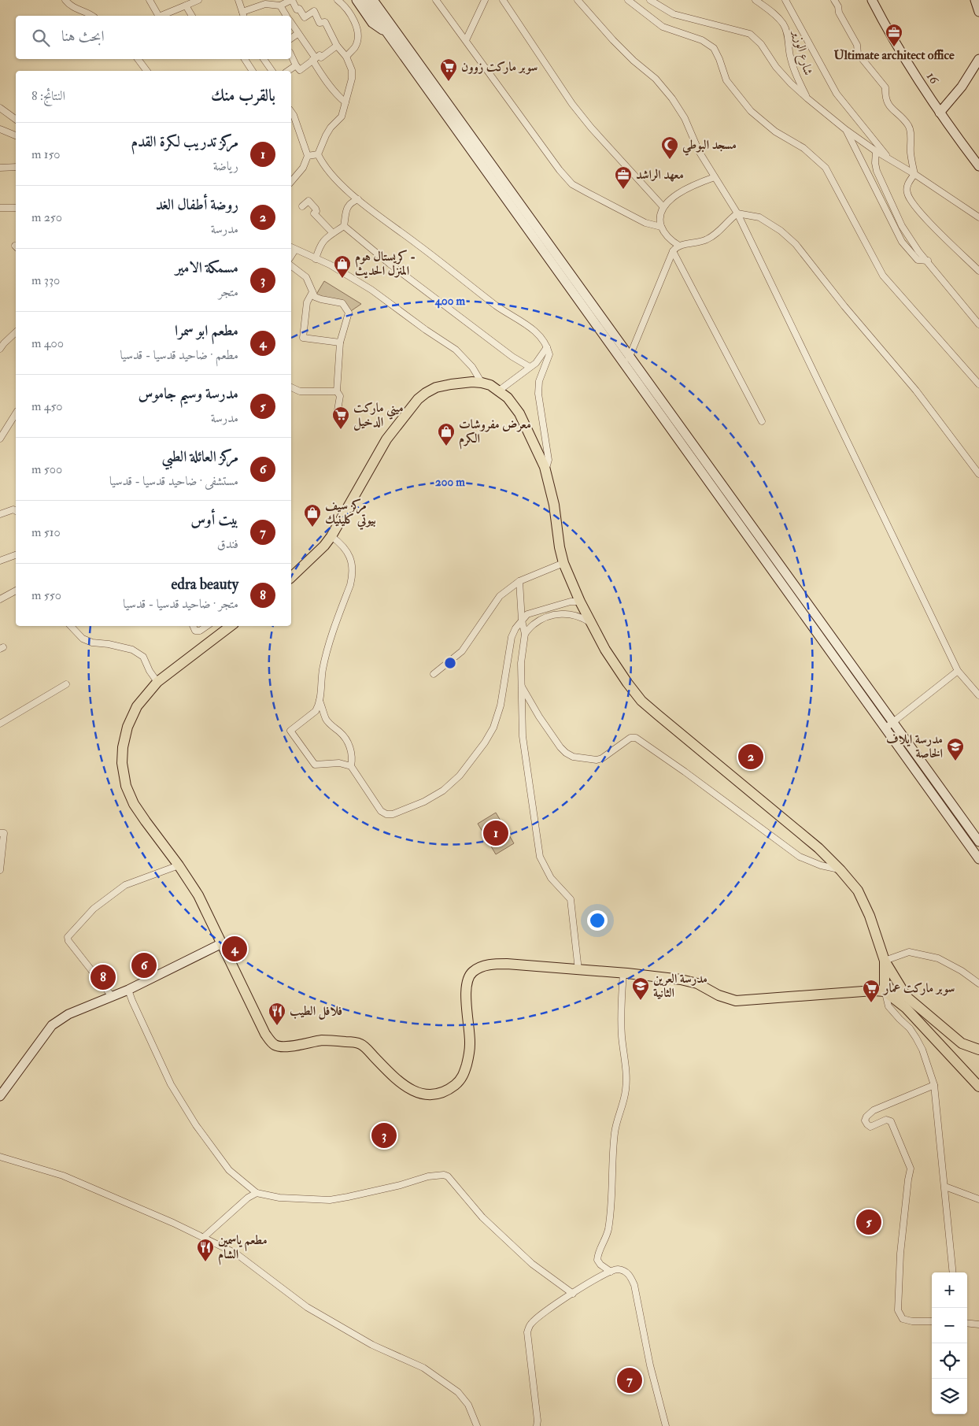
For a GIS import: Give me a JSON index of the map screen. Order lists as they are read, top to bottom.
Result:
{
  "streets": {
    "street": ["شارع الوزير", "16"]
  },
  "places": {
    "office": ["Ultimate architect office", "معهد الراشد"],
    "supermarket": ["سوبر ماركت زوون", "ميني ماركت الدخيل", "سوبر ماركت عمار"],
    "mosque": ["مسجد البوطي"],
    "shop": ["كريستال هوم - المنزل الحديث", "معرض مفروشات الكرم", "مركز سيف بيوتي كلينيك"],
    "school or university": ["مدرسة ايلاف الخاصة", "مدرسة العرين الثانية"],
    "restaurant": ["فلافل الطيب", "مطعم ياسمين الشام"]
  },
  "page": {
    "search": "ابحث هنا",
    "heading": ["بالقرب منك", "النتائج: 8"],
    "list": [
      {
        "mark": "1",
        "name": "مركز تدريب لكرة القدم",
        "note": "رياضة",
        "value": "150 m"
      },
      {
        "mark": "2",
        "name": "روضة أطفال الغد",
        "note": "مدرسة",
        "value": "250 m"
      },
      {
        "mark": "3",
        "name": "مسمكة الامير",
        "note": "متجر",
        "value": "330 m"
      },
      {
        "mark": "4",
        "name": "مطعم ابو سمرا",
        "note": "مطعم · ضاحيد قدسيا - قدسيا",
        "value": "400 m"
      },
      {
        "mark": "5",
        "name": "مدرسة وسيم جاموس",
        "note": "مدرسة",
        "value": "450 m"
      },
      {
        "mark": "6",
        "name": "مركز العائلة الطبي",
        "note": "مستشفى · ضاحيد قدسيا - قدسيا",
        "value": "500 m"
      },
      {
        "mark": "7",
        "name": "بيت أوس",
        "note": "فندق",
        "value": "510 m"
      },
      {
        "mark": "8",
        "name": "edra beauty",
        "note": "متجر · ضاحيد قدسيا - قدسيا",
        "value": "550 m"
      }
    ],
    "pins": [
      "2",
      "1",
      "4",
      "6",
      "8",
      "3",
      "5",
      "7"
    ],
    "map_buttons": ["+", "−"]
  },
  "rings": ["400 m", "200 m"]
}
